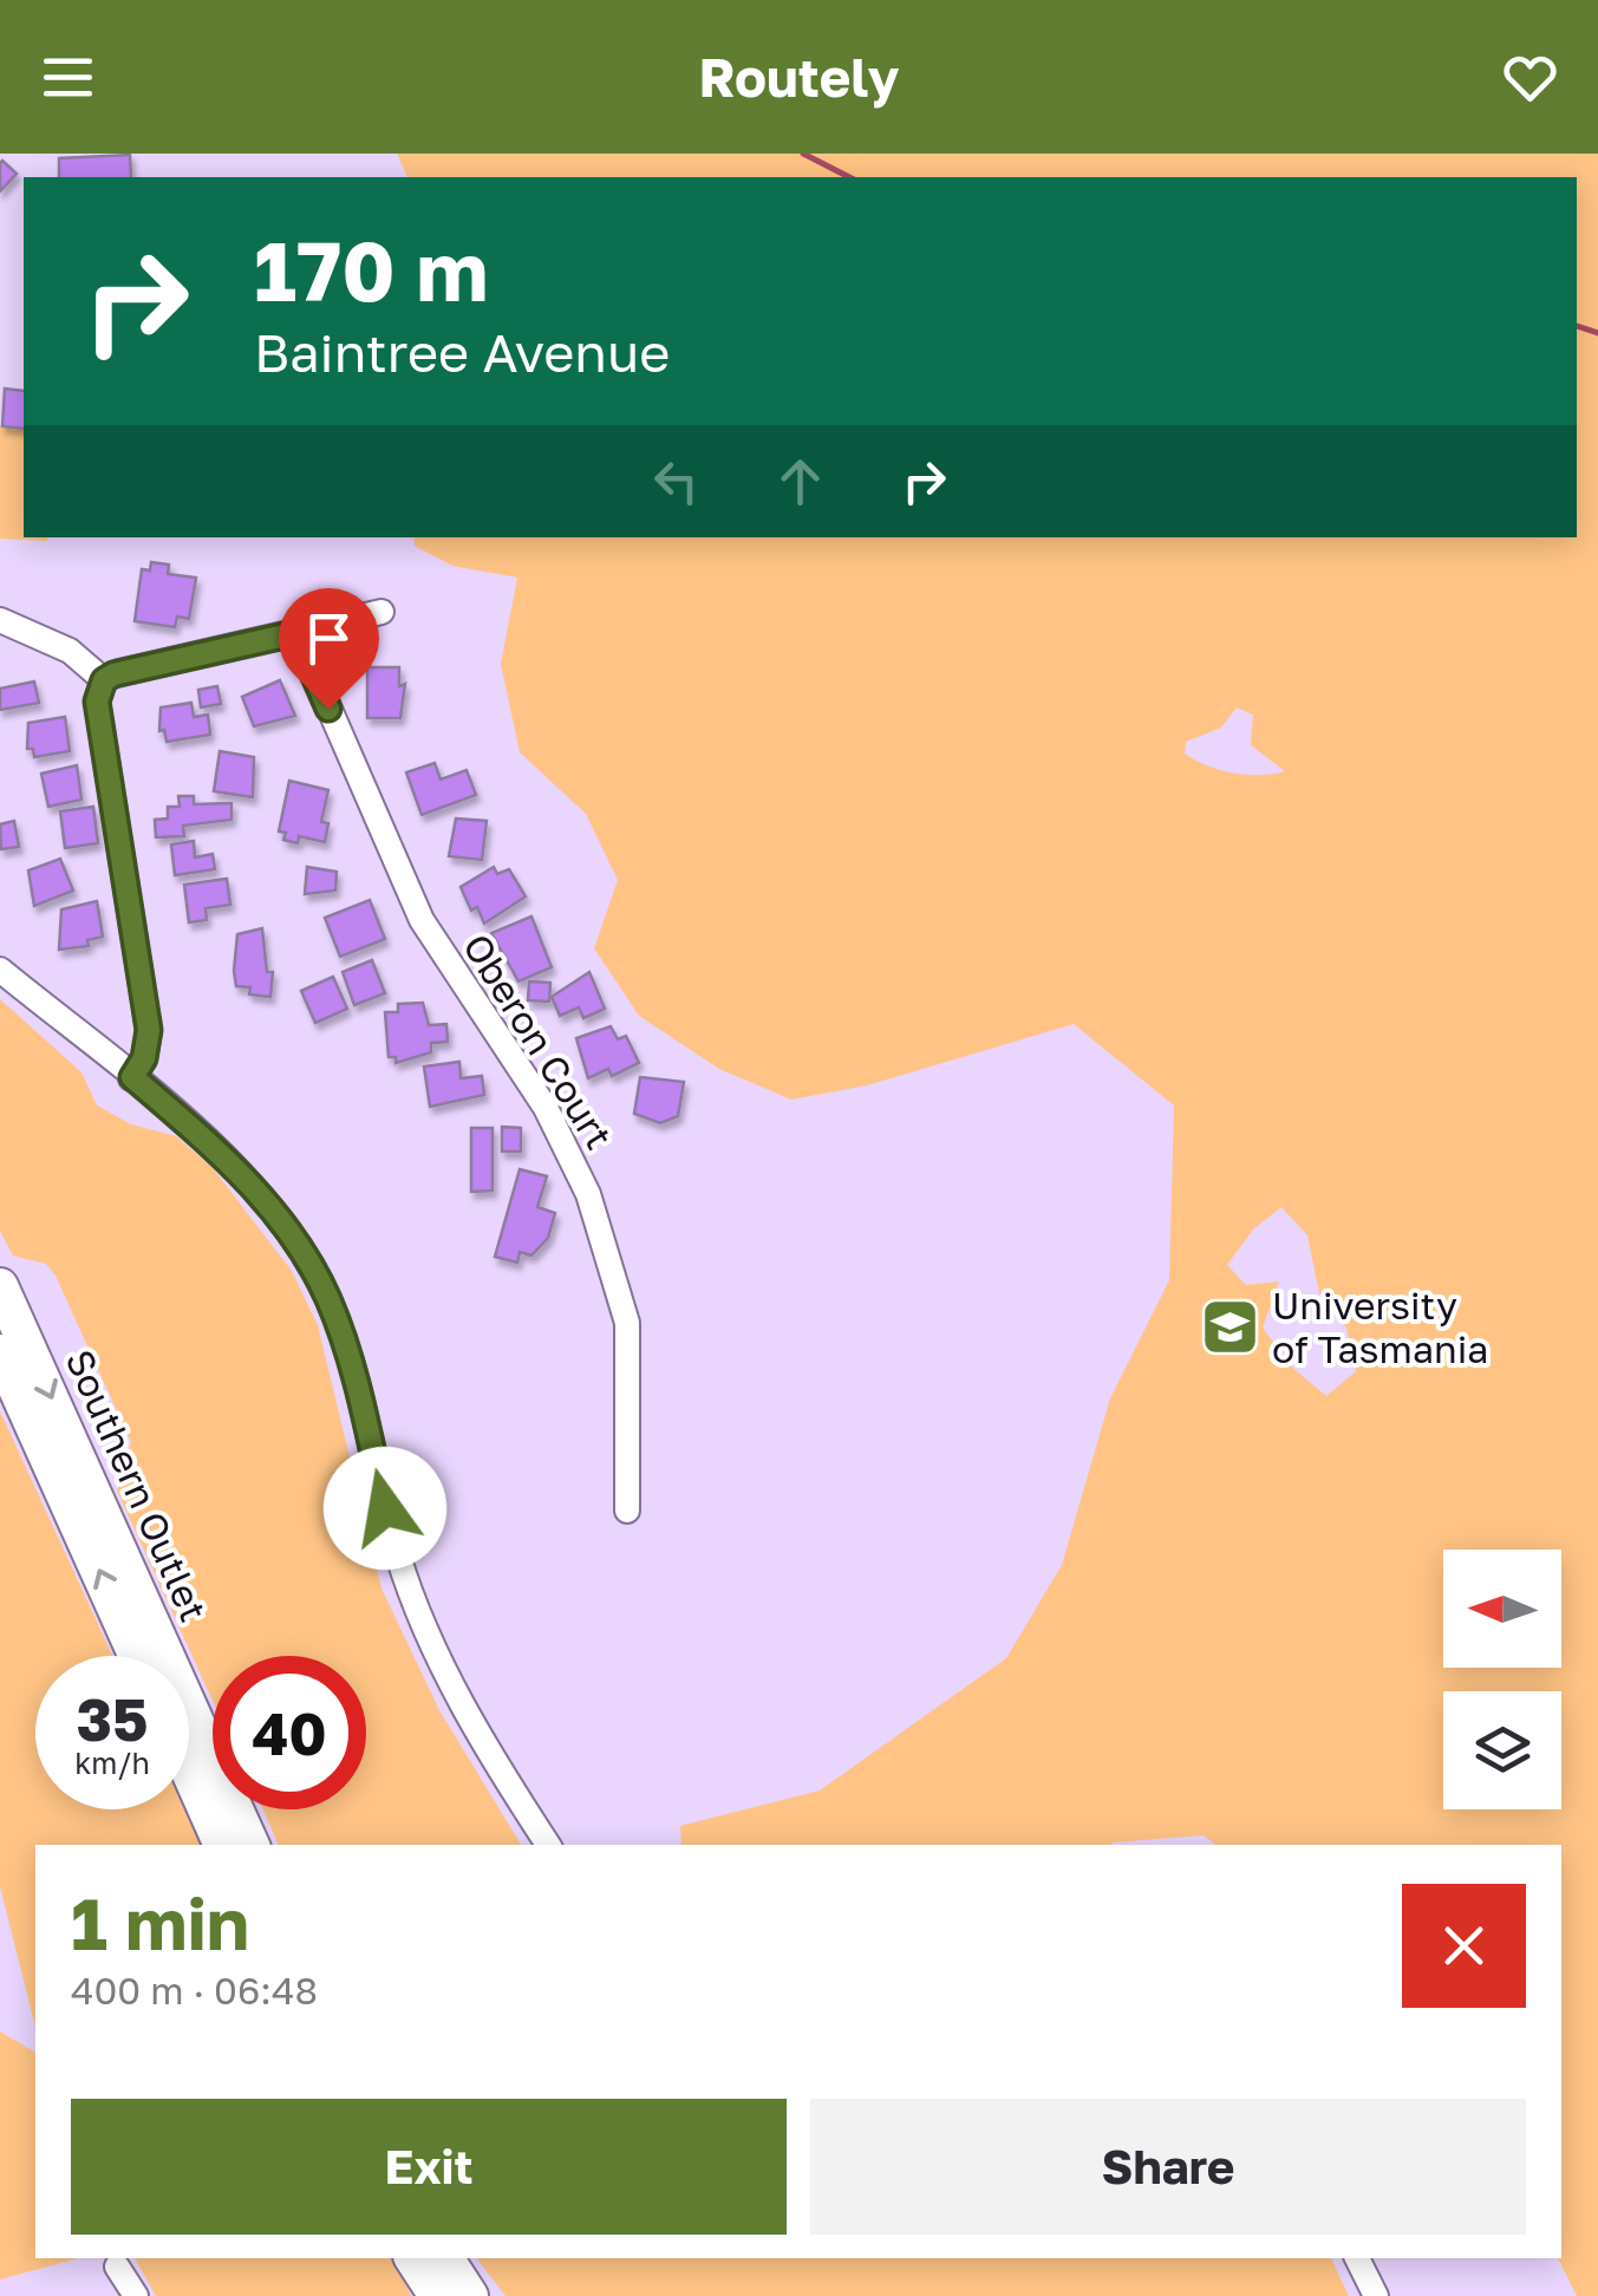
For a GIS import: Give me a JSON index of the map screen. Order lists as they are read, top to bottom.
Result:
{
  "streets": {
    "highway": ["Southern Outlet"],
    "street": ["Oberon Court"]
  },
  "places": {
    "school or university": ["University of Tasmania"]
  },
  "north": "left",
  "page": {
    "header": "Routely",
    "turn": ["170 m", "Baintree Avenue"],
    "speed": "35 km/h",
    "limit": "40",
    "heading": ["1 min", "400 m · 06:48"],
    "buttons": ["Exit", "Share"]
  }
}
